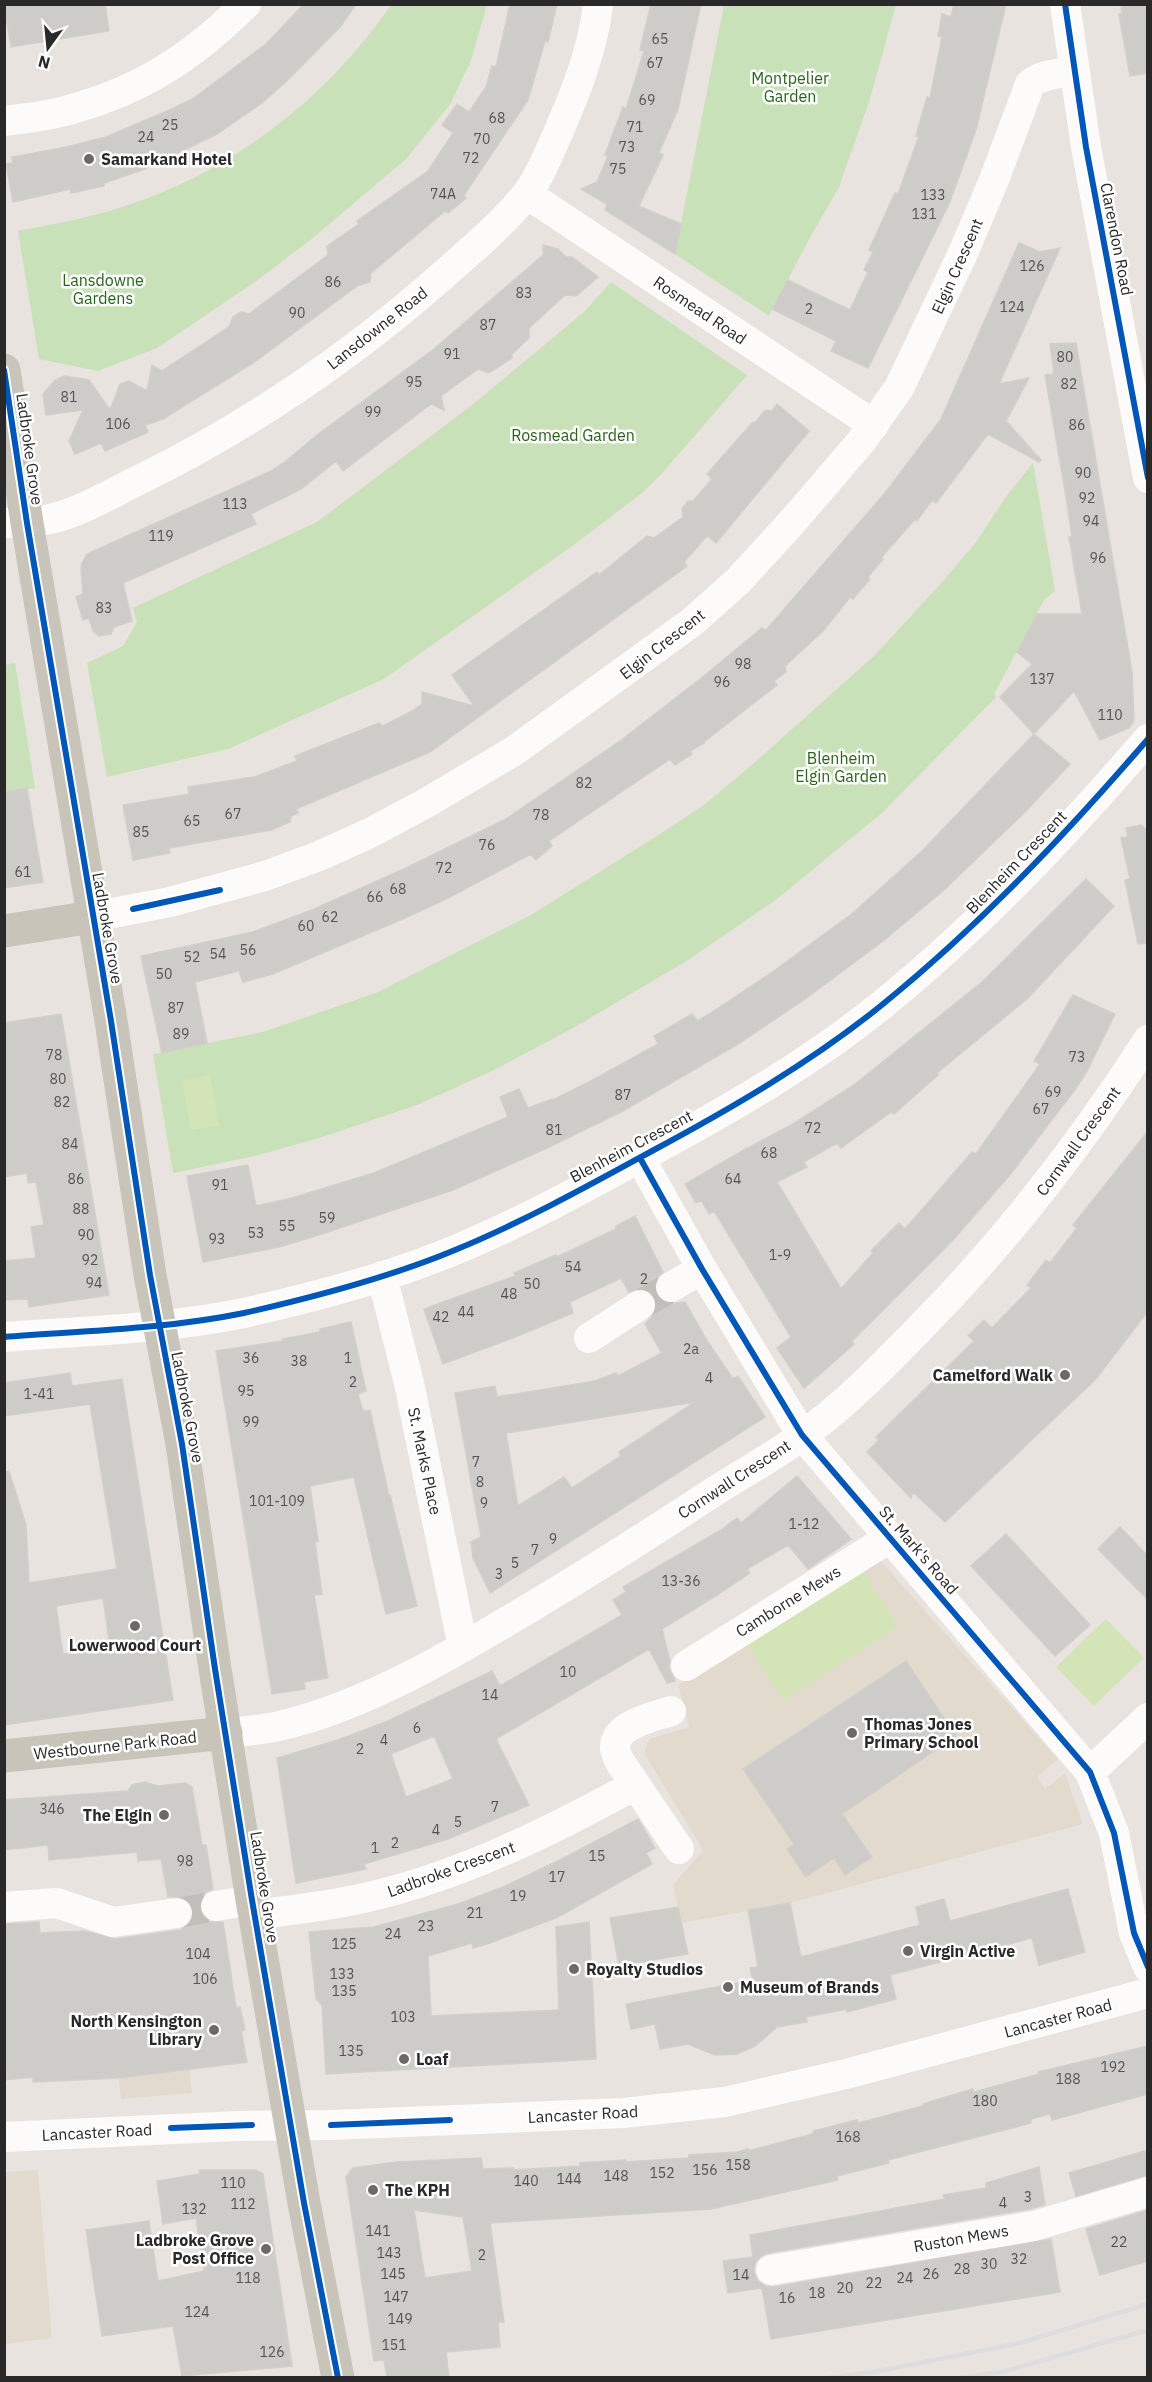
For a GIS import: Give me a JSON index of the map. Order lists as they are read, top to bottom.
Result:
{
  "streets": {
    "main road": ["Elgin Crescent", "Ladbroke Grove", "Westbourne Park Road"],
    "street": [
      "Clarendon Road",
      "Rosmead Road",
      "Lansdowne Road",
      "Blenheim Crescent",
      "Cornwall Crescent",
      "St. Marks Place",
      "St. Mark's Road",
      "Camborne Mews",
      "Ladbroke Crescent",
      "Lancaster Road",
      "Ruston Mews"
    ]
  },
  "crossings": [
    ["Clarendon Road", "Elgin Crescent"],
    ["Elgin Crescent", "Rosmead Road"],
    ["Elgin Crescent", "Ladbroke Grove"],
    ["Rosmead Road", "Lansdowne Road"],
    ["Lansdowne Road", "Ladbroke Grove"],
    ["Ladbroke Grove", "Blenheim Crescent"],
    ["Ladbroke Grove", "Cornwall Crescent"],
    ["Ladbroke Grove", "Westbourne Park Road"],
    ["Ladbroke Grove", "Ladbroke Crescent"],
    ["Ladbroke Grove", "Lancaster Road"],
    ["Blenheim Crescent", "St. Marks Place"],
    ["Blenheim Crescent", "St. Mark's Road"],
    ["Cornwall Crescent", "St. Marks Place"],
    ["Cornwall Crescent", "St. Mark's Road"],
    ["Cornwall Crescent", "Westbourne Park Road"],
    ["St. Mark's Road", "Camborne Mews"]
  ],
  "parks": [
    "Montpelier Garden",
    "Lansdowne Gardens",
    "Rosmead Garden",
    "Blenheim Elgin Garden"
  ],
  "places": [
    "Samarkand Hotel",
    "Camelford Walk",
    "Lowerwood Court",
    "Thomas Jones Primary School",
    "The Elgin",
    "Virgin Active",
    "Royalty Studios",
    "Museum of Brands",
    "North Kensington Library",
    "Loaf",
    "The KPH",
    "Ladbroke Grove Post Office"
  ],
  "house_numbers": [
    "65",
    "67",
    "69",
    "68",
    "25",
    "71",
    "24",
    "70",
    "73",
    "72",
    "75",
    "74A",
    "133",
    "131",
    "126",
    "86",
    "83",
    "124",
    "2",
    "90",
    "87",
    "91",
    "80",
    "95",
    "82",
    "81",
    "99",
    "106",
    "86",
    "90",
    "92",
    "113",
    "94",
    "119",
    "96",
    "83",
    "98",
    "137",
    "96",
    "110",
    "82",
    "67",
    "78",
    "65",
    "85",
    "76",
    "72",
    "61",
    "68",
    "66",
    "62",
    "60",
    "56",
    "54",
    "52",
    "50",
    "87",
    "89",
    "78",
    "73",
    "80",
    "69",
    "87",
    "82",
    "67",
    "72",
    "81",
    "84",
    "68",
    "86",
    "64",
    "91",
    "88",
    "59",
    "55",
    "53",
    "90",
    "93",
    "1-9",
    "92",
    "54",
    "2",
    "94",
    "50",
    "48",
    "44",
    "42",
    "2a",
    "36",
    "1",
    "38",
    "4",
    "2",
    "95",
    "1-41",
    "99",
    "7",
    "8",
    "101-109",
    "9",
    "1-12",
    "9",
    "7",
    "5",
    "3",
    "13-36",
    "10",
    "14",
    "6",
    "4",
    "2",
    "7",
    "346",
    "5",
    "4",
    "2",
    "1",
    "15",
    "98",
    "17",
    "19",
    "21",
    "23",
    "24",
    "125",
    "104",
    "133",
    "106",
    "135",
    "103",
    "135",
    "192",
    "188",
    "180",
    "168",
    "158",
    "156",
    "152",
    "148",
    "144",
    "140",
    "110",
    "3",
    "4",
    "112",
    "132",
    "141",
    "22",
    "143",
    "2",
    "32",
    "30",
    "28",
    "145",
    "26",
    "14",
    "118",
    "24",
    "22",
    "20",
    "18",
    "147",
    "16",
    "124",
    "149",
    "151",
    "126"
  ],
  "north": "bottom"
}
